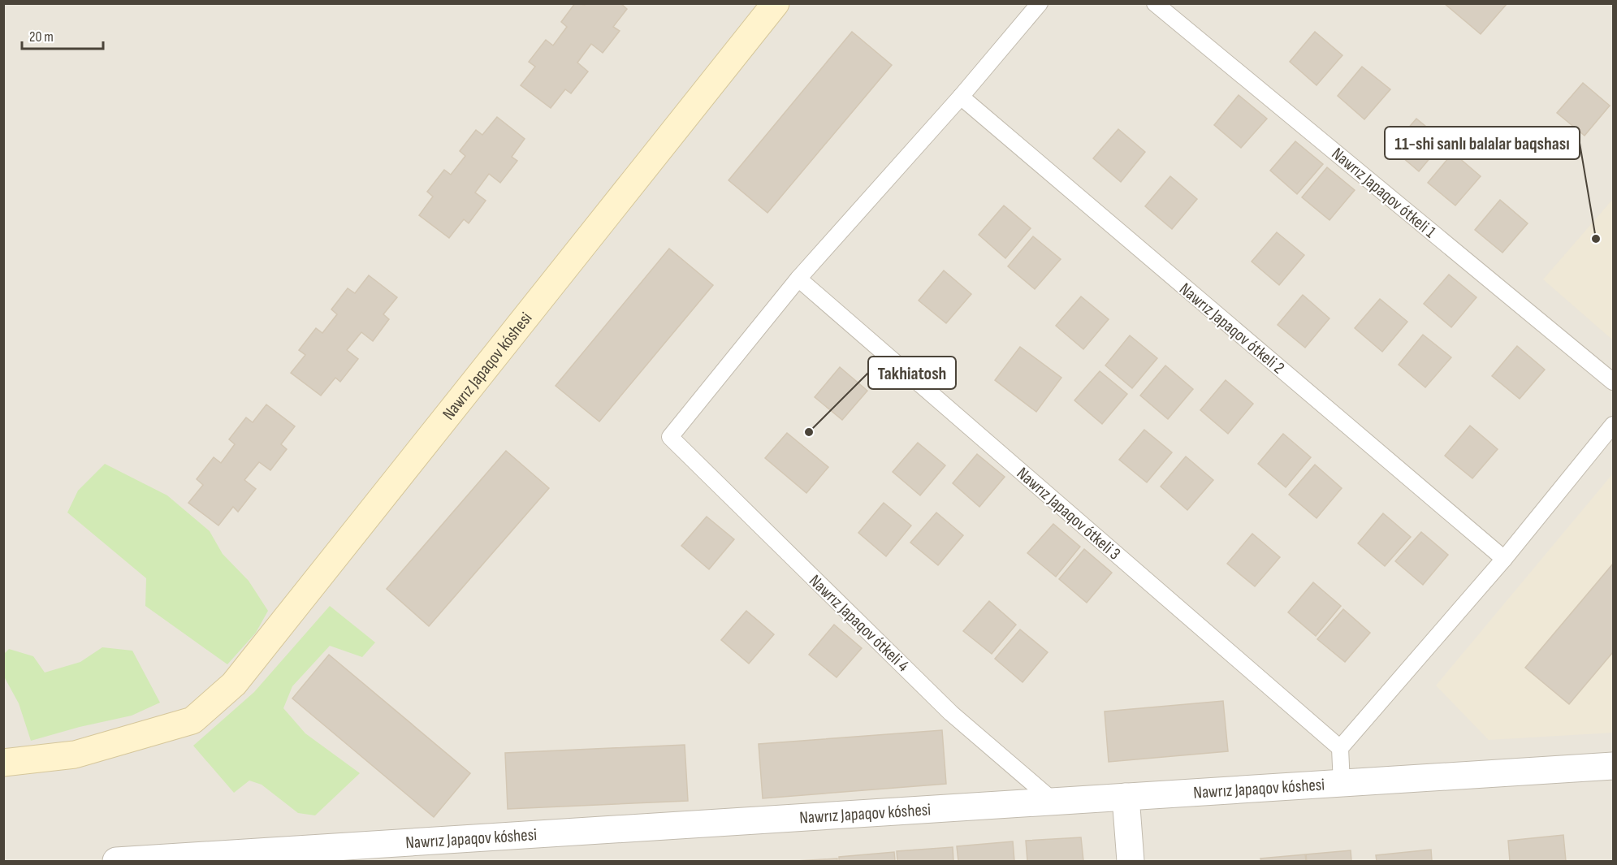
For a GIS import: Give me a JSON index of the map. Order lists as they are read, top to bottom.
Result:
{
  "streets": {
    "street": ["Nawrız Japaqov kóshesi"],
    "lane": [
      "Nawrız Japaqov ótkeli 1",
      "Nawrız Japaqov ótkeli 2",
      "Nawrız Japaqov ótkeli 3",
      "Nawrız Japaqov ótkeli 4"
    ]
  },
  "crossings": [
    ["Nawrız Japaqov kóshesi", "Nawrız Japaqov ótkeli 4"],
    ["Nawrız Japaqov ótkeli 3", "Nawrız Japaqov ótkeli 4"]
  ],
  "places": ["11-shi sanlı balalar baqshası", "Takhiatosh"],
  "scale_bar": "20 m"
}
